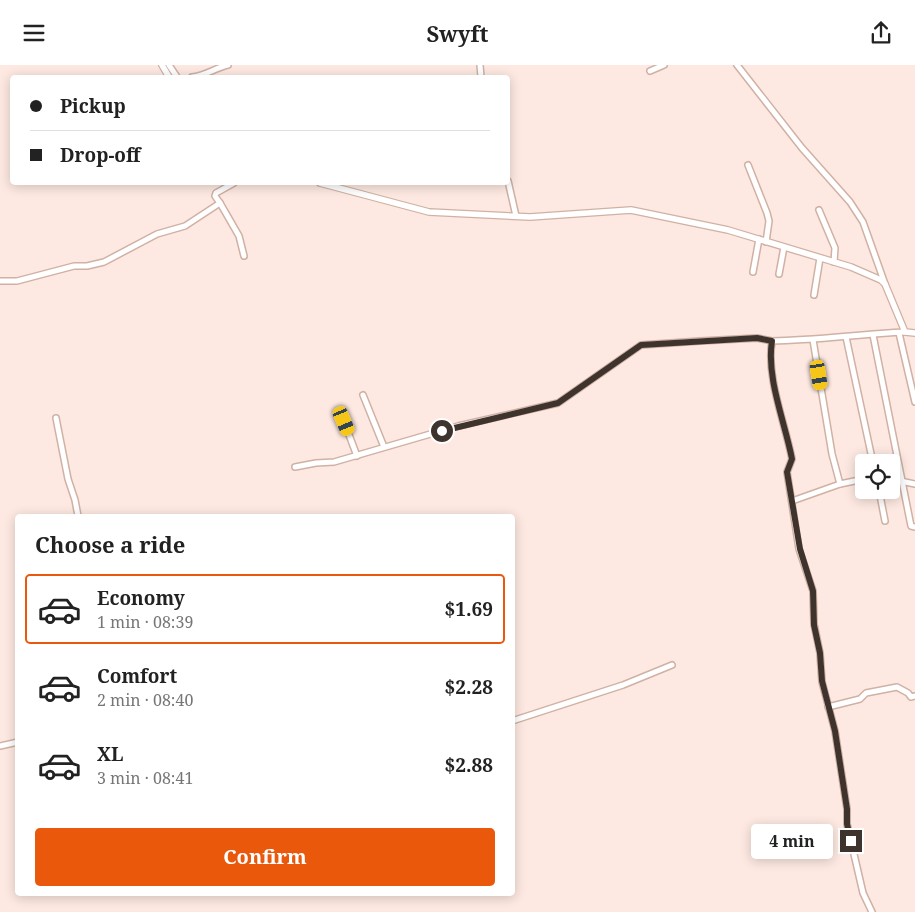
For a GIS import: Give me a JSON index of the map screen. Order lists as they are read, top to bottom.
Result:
{
  "page": {
    "header": "Swyft",
    "banner": ["Pickup", "Drop-off"],
    "heading": "Choose a ride",
    "list": [
      {
        "name": "Economy",
        "note": "1 min · 08:39",
        "value": "$1.69"
      },
      {
        "name": "Comfort",
        "note": "2 min · 08:40",
        "value": "$2.28"
      },
      {
        "name": "XL",
        "note": "3 min · 08:41",
        "value": "$2.88"
      }
    ],
    "buttons": "Confirm",
    "bubble": "4 min"
  }
}
